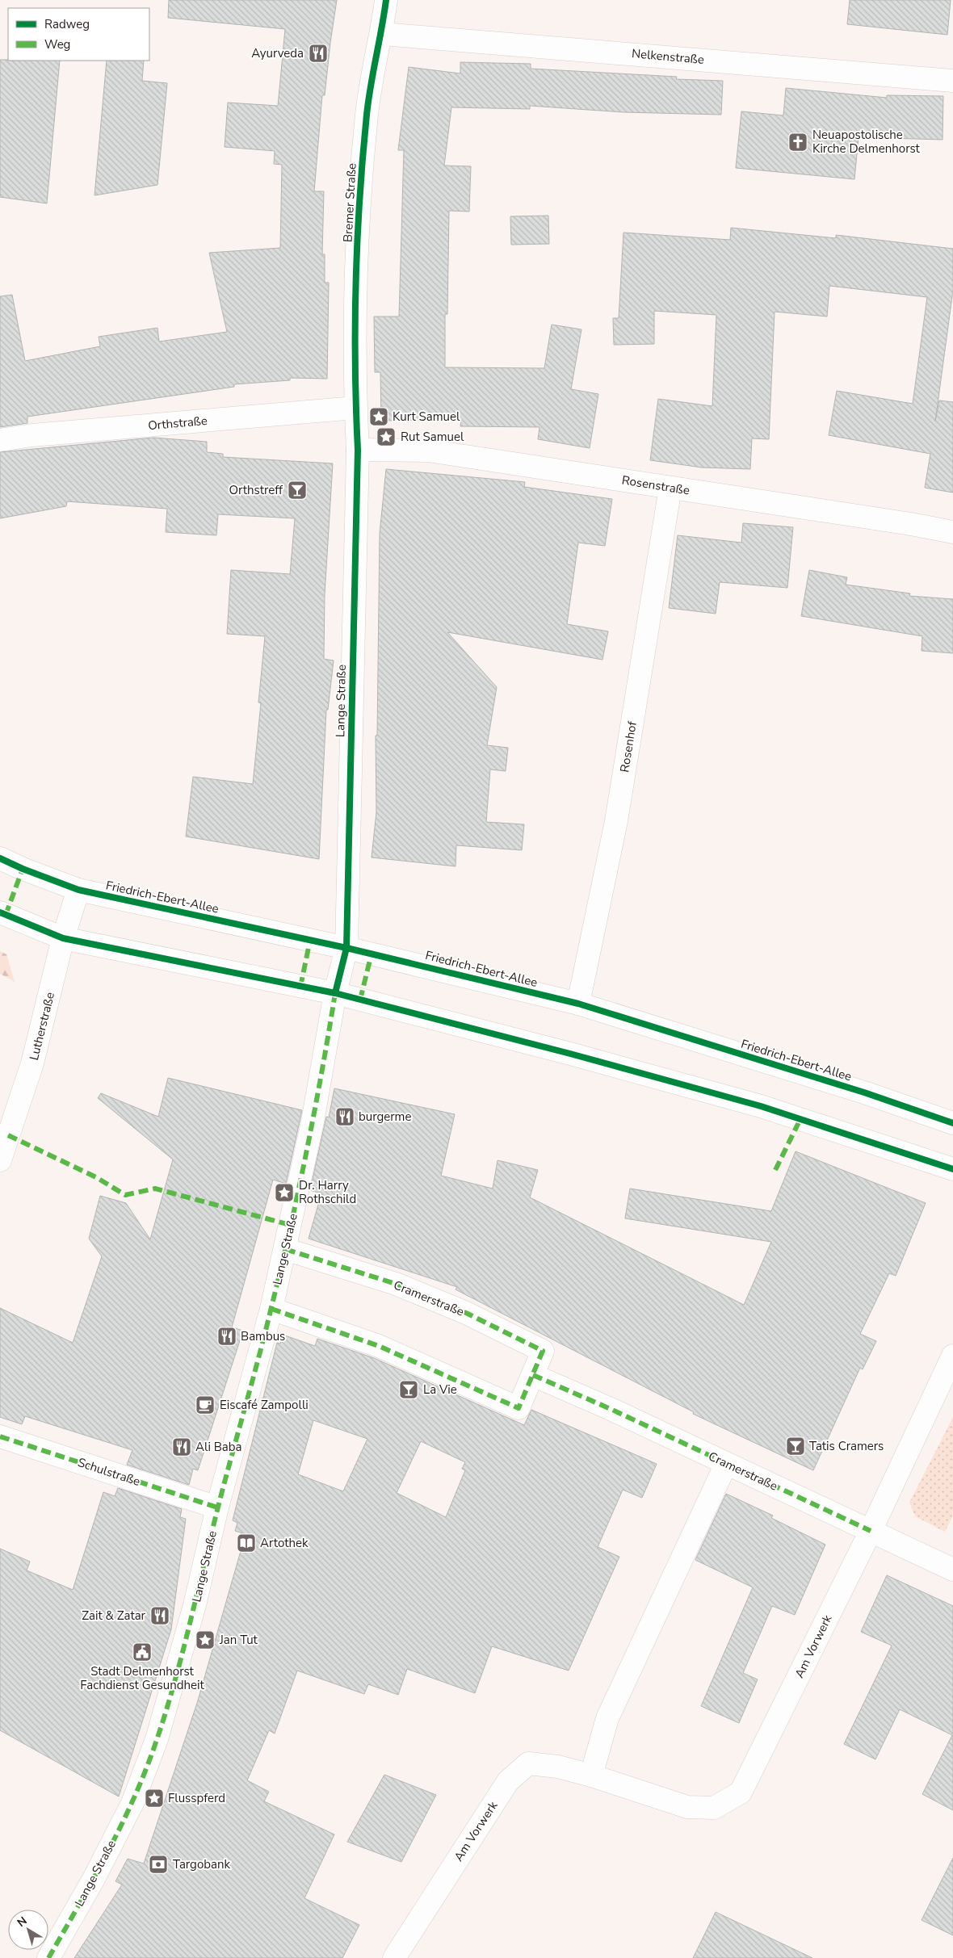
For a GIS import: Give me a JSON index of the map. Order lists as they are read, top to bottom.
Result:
{
  "streets": {
    "street": [
      "Nelkenstraße",
      "Bremer Straße",
      "Orthstraße",
      "Rosenstraße",
      "Lange Straße",
      "Rosenhof",
      "Friedrich-Ebert-Allee",
      "Lutherstraße",
      "Cramerstraße",
      "Schulstraße",
      "Am Vorwerk"
    ]
  },
  "crossings": [
    ["Nelkenstraße", "Bremer Straße"],
    ["Bremer Straße", "Orthstraße"],
    ["Bremer Straße", "Lange Straße"],
    ["Orthstraße", "Lange Straße"],
    ["Rosenstraße", "Lange Straße"],
    ["Rosenstraße", "Rosenhof"],
    ["Lange Straße", "Friedrich-Ebert-Allee"],
    ["Lange Straße", "Cramerstraße"],
    ["Lange Straße", "Schulstraße"],
    ["Rosenhof", "Friedrich-Ebert-Allee"],
    ["Friedrich-Ebert-Allee", "Lutherstraße"],
    ["Cramerstraße", "Am Vorwerk"]
  ],
  "places": {
    "restaurant": [
      "Ayurveda",
      "burgerme",
      "Bambus",
      "Ali Baba",
      "Zait & Zatar"
    ],
    "church": ["Neuapostolische Kirche Delmenhorst"],
    "place": [
      "Kurt Samuel",
      "Rut Samuel",
      "Dr. Harry Rothschild",
      "Jan Tut",
      "Flusspferd"
    ],
    "bar": ["Orthstreff", "La Vie", "Tatis Cramers"],
    "cafe": ["Eiscafé Zampolli"],
    "library": ["Artothek"],
    "public building": ["Stadt Delmenhorst Fachdienst Gesundheit"],
    "bank": ["Targobank"]
  },
  "legend": ["Radweg", "Weg"],
  "north": "top left"
}
